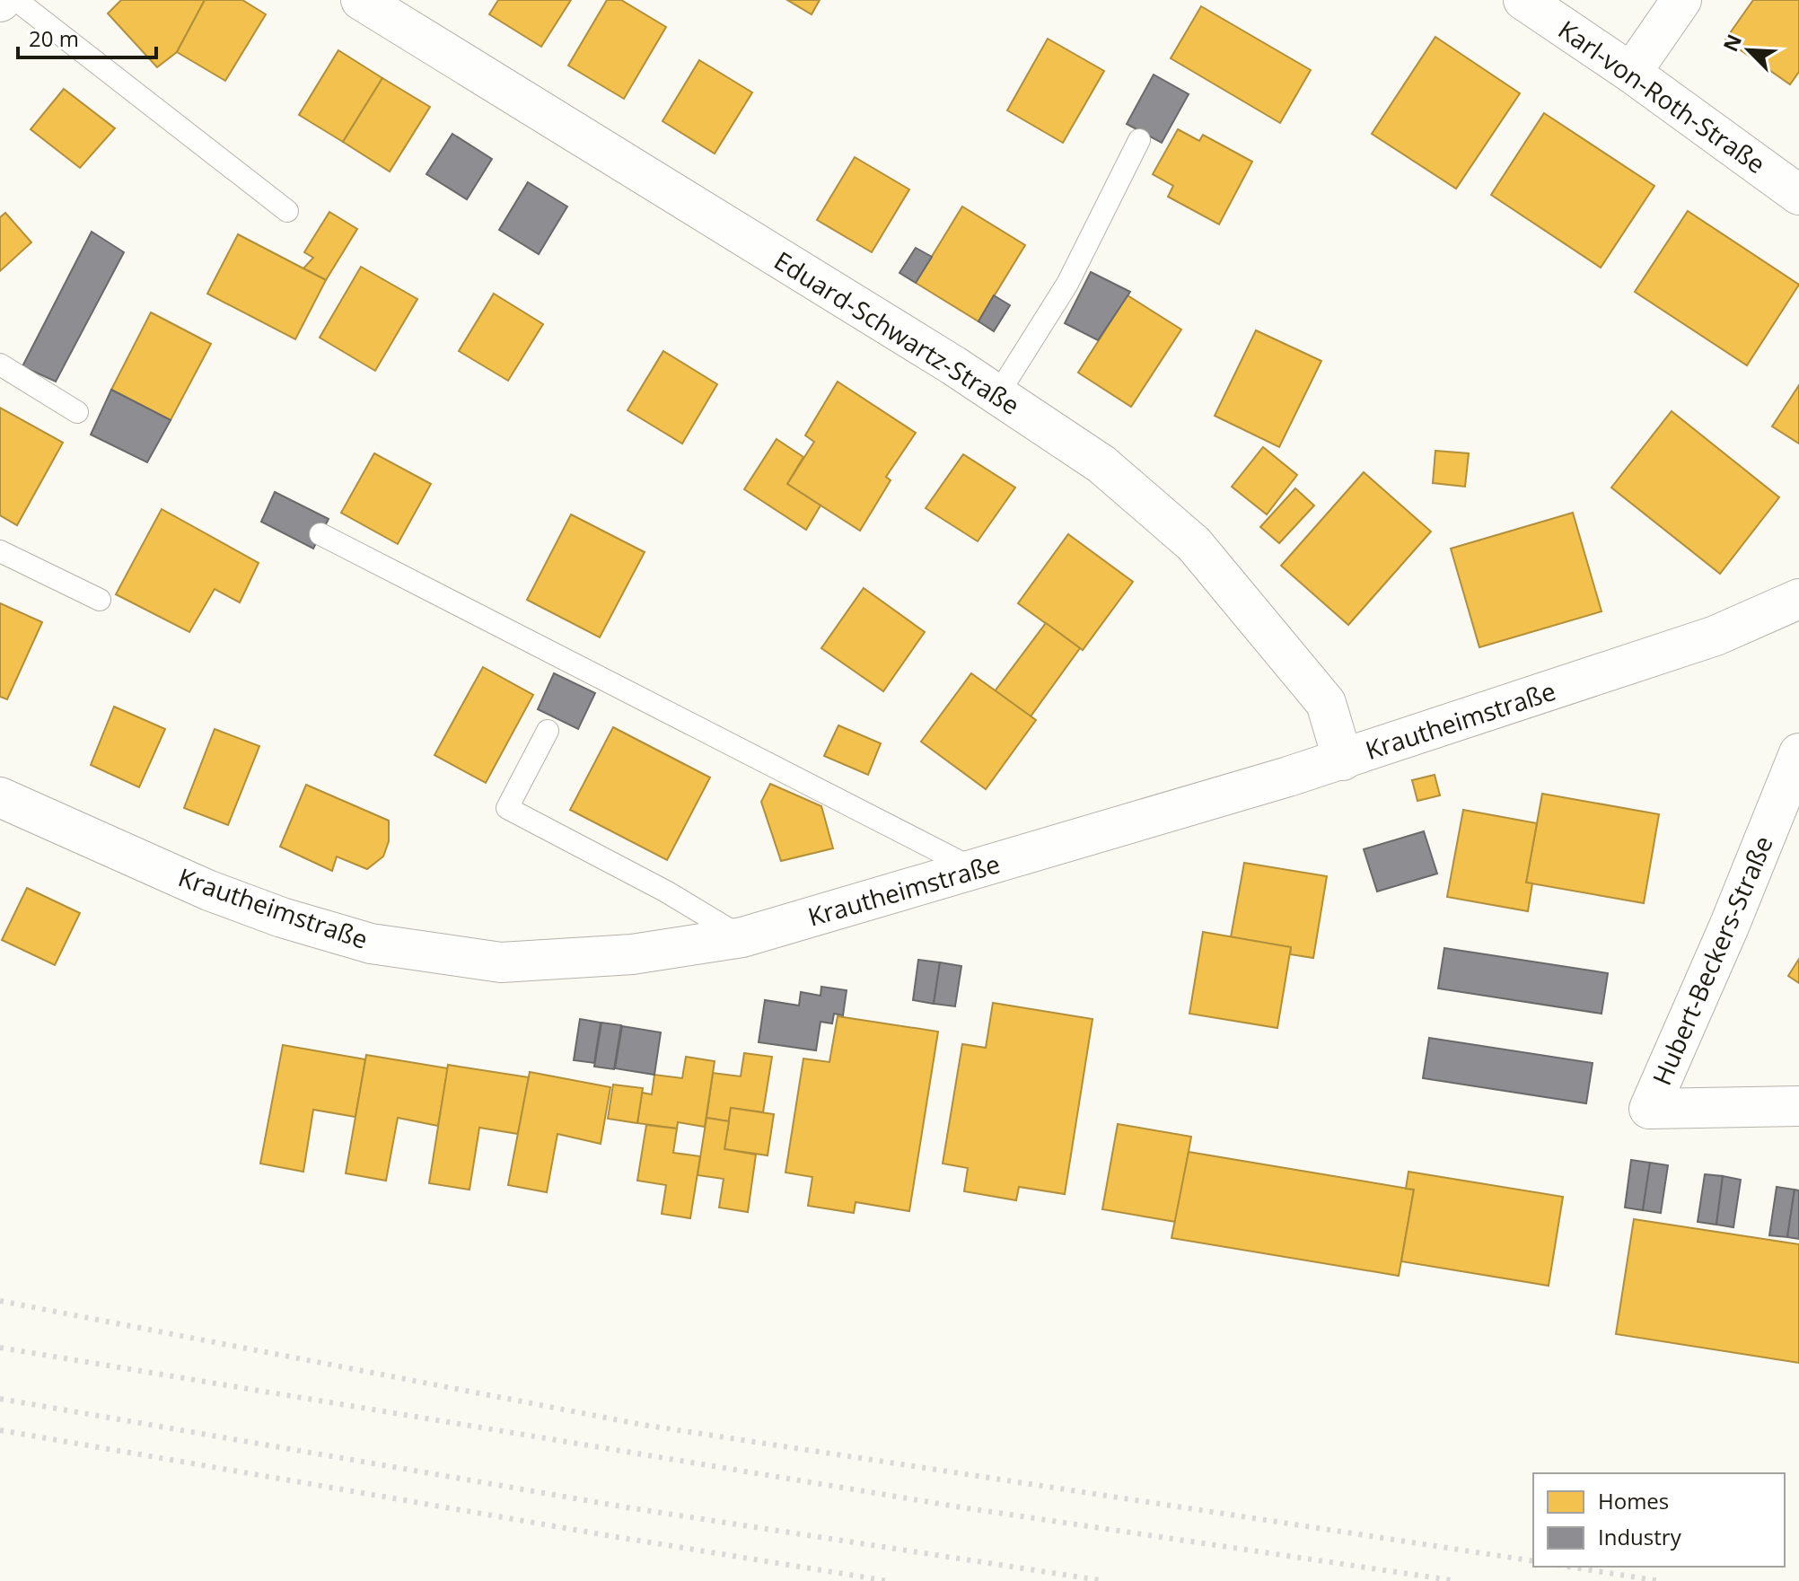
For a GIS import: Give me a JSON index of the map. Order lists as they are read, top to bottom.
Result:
{
  "streets": {
    "street": [
      "Karl-von-Roth-Straße",
      "Eduard-Schwartz-Straße",
      "Krautheimstraße",
      "Hubert-Beckers-Straße"
    ]
  },
  "crossings": [
    ["Eduard-Schwartz-Straße", "Krautheimstraße"]
  ],
  "legend": ["Homes", "Industry"],
  "scale_bar": "20 m",
  "north": "top left"
}
